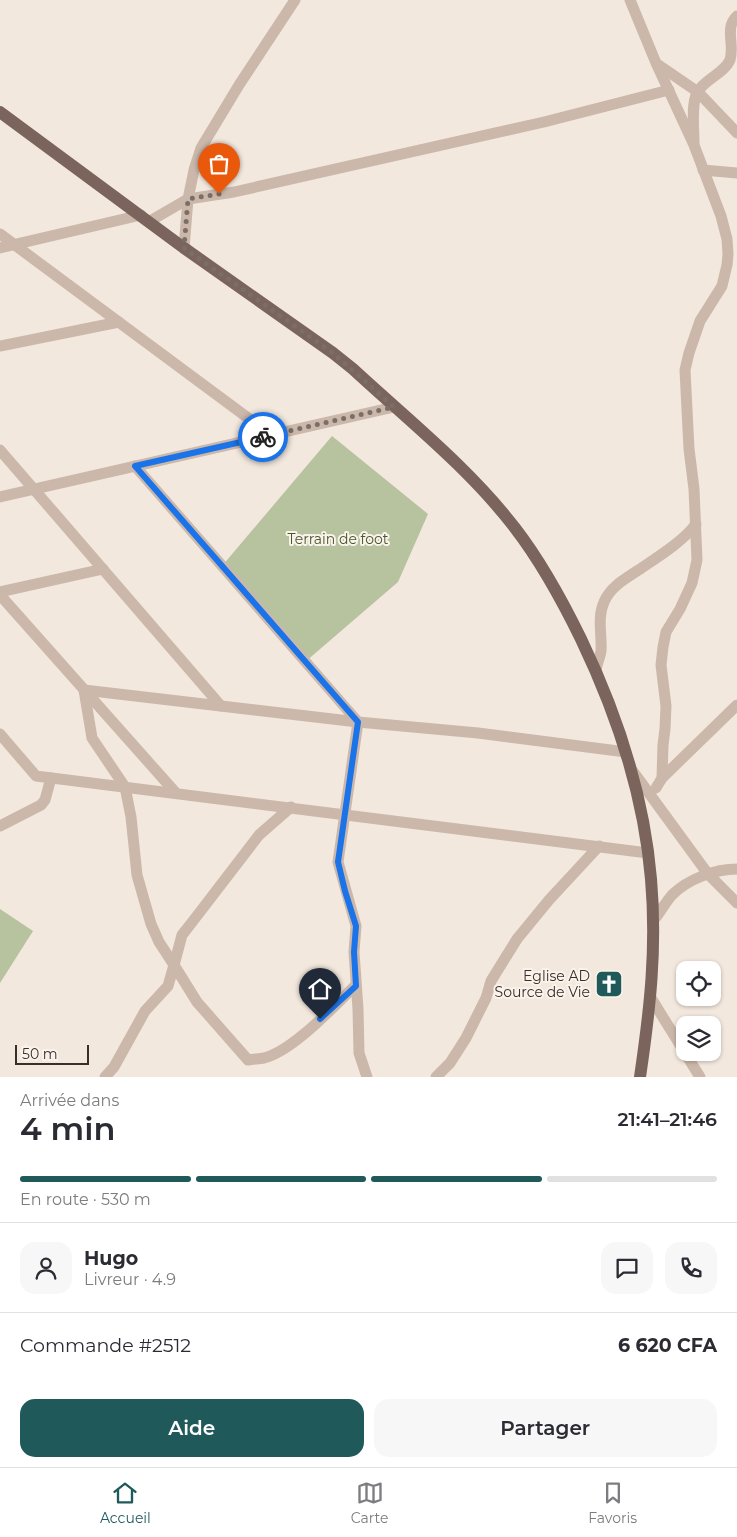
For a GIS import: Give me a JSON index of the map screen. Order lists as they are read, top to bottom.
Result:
{
  "parks": ["Terrain de foot"],
  "places": {
    "church": ["Eglise AD Source de Vie"]
  },
  "scale_bar": "50 m",
  "page": {
    "scale": "50 m",
    "heading": ["4 min", "Arrivée dans", "21:41–21:46"],
    "panel": [
      "Hugo",
      "Livreur · 4.9",
      "Commande #2512",
      "6 620 CFA"
    ],
    "bar": "En route · 530 m",
    "buttons": ["Aide", "Partager"],
    "tabs": ["Accueil", "Carte", "Favoris"]
  }
}
